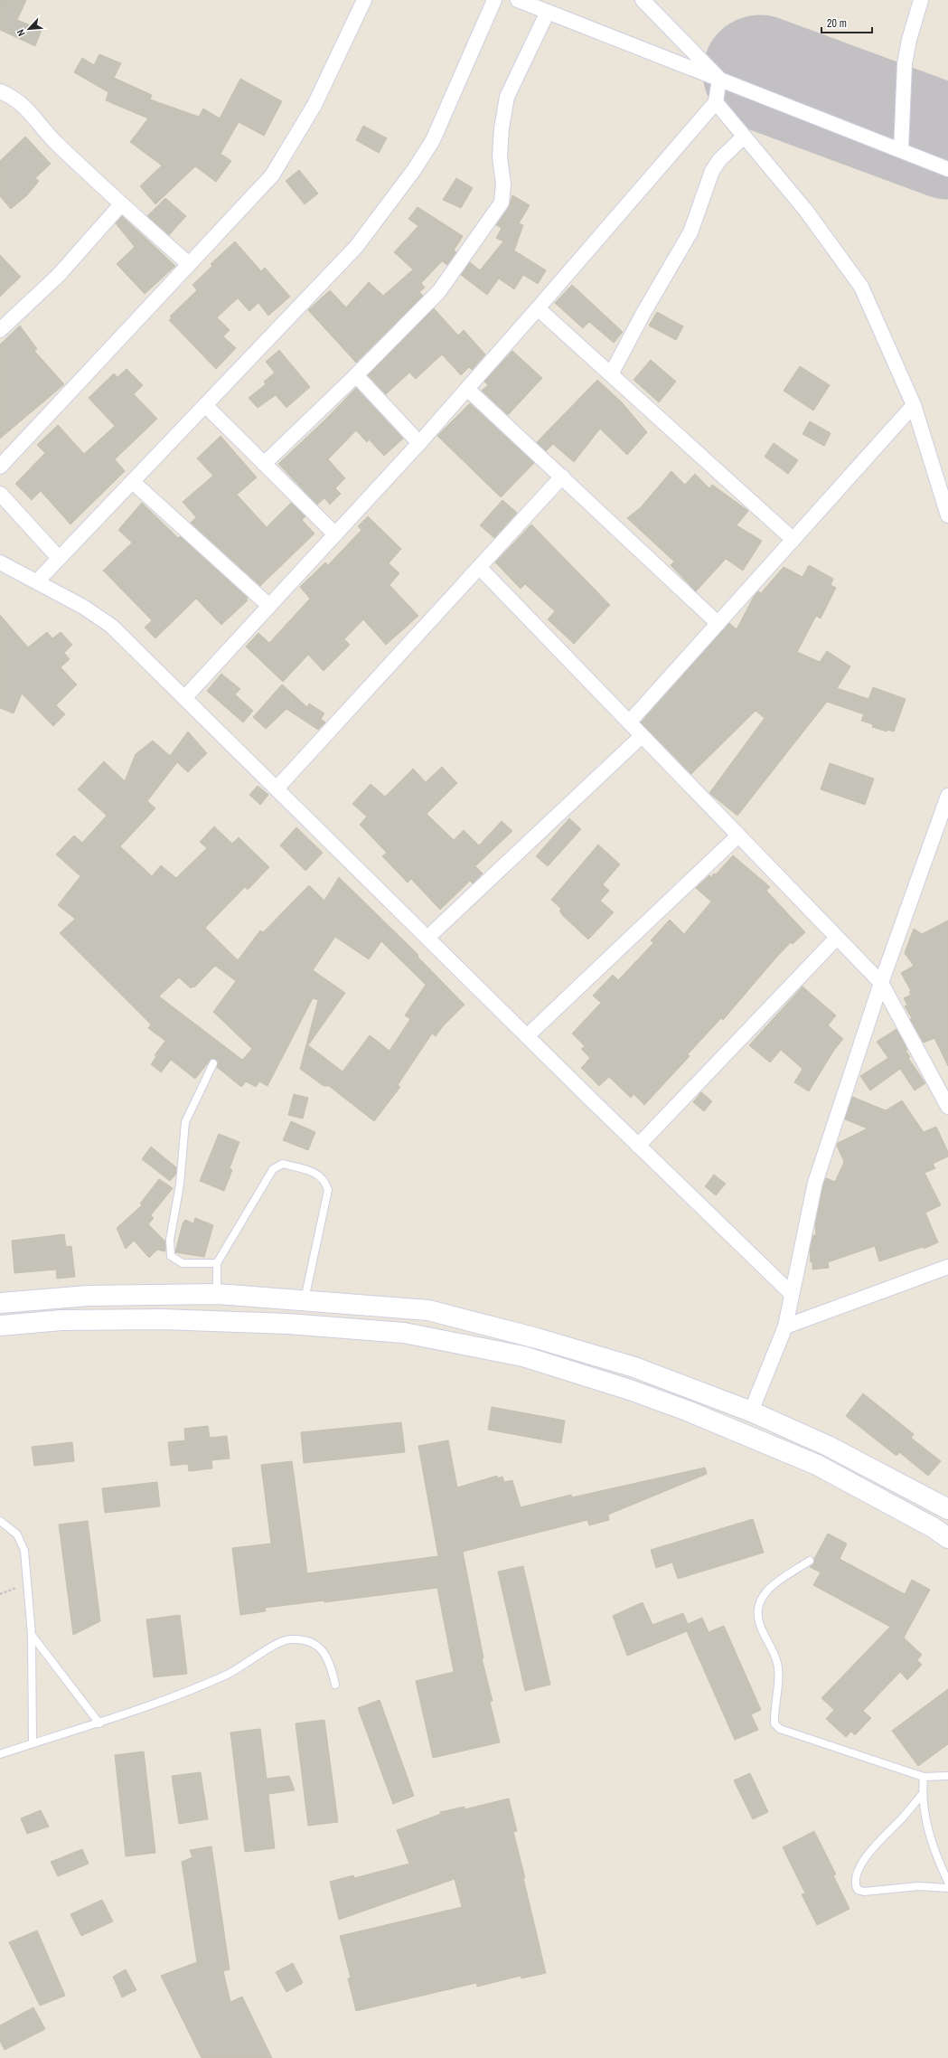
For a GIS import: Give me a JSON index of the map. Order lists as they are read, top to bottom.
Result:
{
  "scale_bar": "20 m",
  "north": "bottom left"
}
